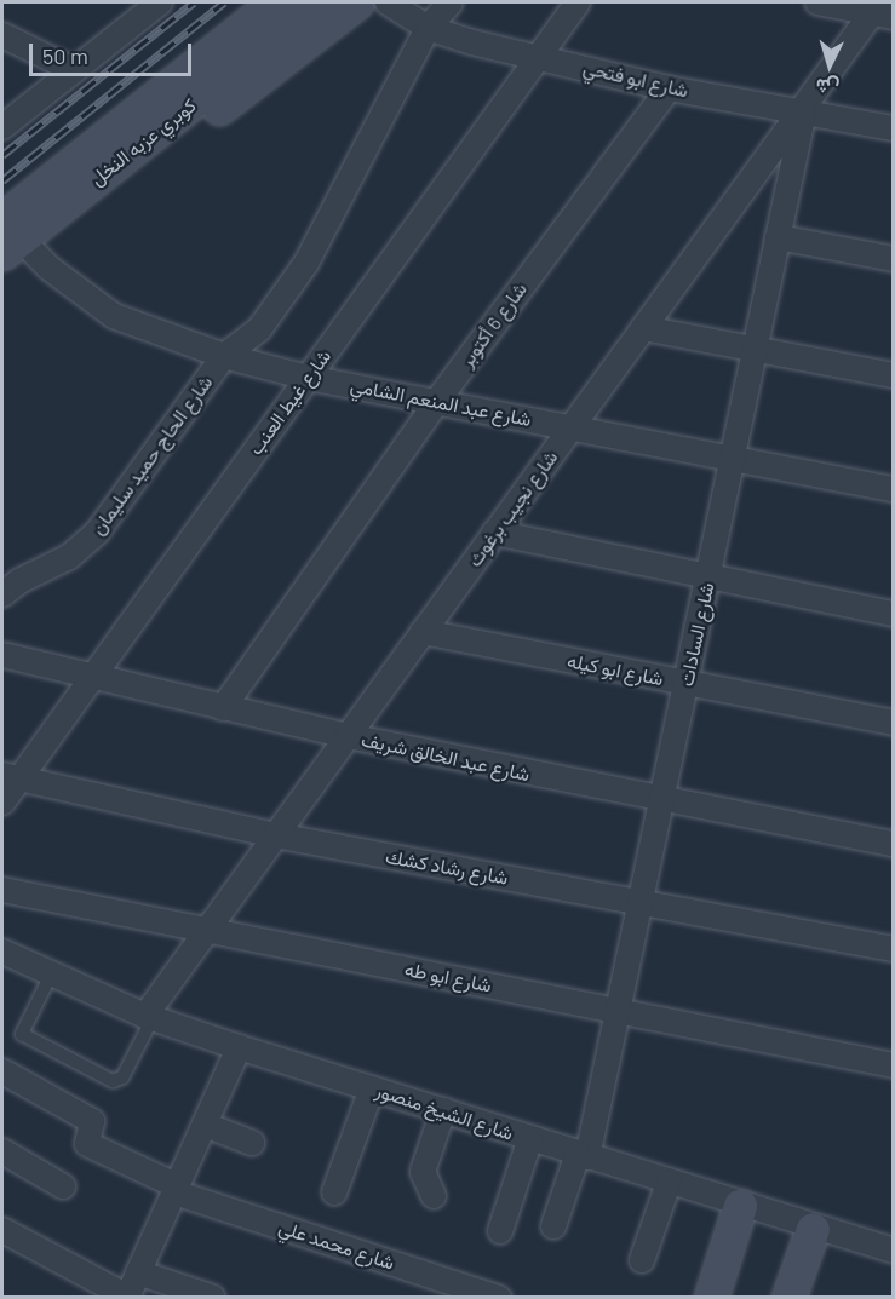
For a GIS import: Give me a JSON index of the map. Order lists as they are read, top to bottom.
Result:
{
  "streets": {
    "main road": ["كوبري عزبه النخل"],
    "street": [
      "شارع ابو فتحي",
      "شارع 6 أكتوبر",
      "شارع غيط العنب",
      "شارع عبد المنعم الشامي",
      "شارع الحاج حميد سليمان",
      "شارع نجيب برغوث",
      "شارع السادات",
      "شارع ابو كيله",
      "شارع عبد الخالق شريف",
      "شارع رشاد كشك",
      "شارع ابو طه",
      "شارع الشيخ منصور",
      "شارع محمد علي"
    ]
  },
  "crossings": [
    ["شارع ابو فتحي", "شارع 6 أكتوبر"],
    ["شارع ابو فتحي", "شارع غيط العنب"],
    ["شارع ابو فتحي", "شارع الحاج حميد سليمان"],
    ["شارع ابو فتحي", "شارع نجيب برغوث"],
    ["شارع ابو فتحي", "شارع السادات"],
    ["كوبري عزبه النخل", "شارع عبد المنعم الشامي"],
    ["شارع 6 أكتوبر", "شارع عبد المنعم الشامي"],
    ["شارع 6 أكتوبر", "شارع عبد الخالق شريف"],
    ["شارع غيط العنب", "شارع عبد المنعم الشامي"],
    ["شارع غيط العنب", "شارع عبد الخالق شريف"],
    ["شارع غيط العنب", "شارع رشاد كشك"],
    ["شارع عبد المنعم الشامي", "شارع الحاج حميد سليمان"],
    ["شارع عبد المنعم الشامي", "شارع نجيب برغوث"],
    ["شارع عبد المنعم الشامي", "شارع السادات"],
    ["شارع نجيب برغوث", "شارع السادات"],
    ["شارع نجيب برغوث", "شارع ابو كيله"],
    ["شارع نجيب برغوث", "شارع عبد الخالق شريف"],
    ["شارع نجيب برغوث", "شارع رشاد كشك"],
    ["شارع نجيب برغوث", "شارع ابو طه"],
    ["شارع نجيب برغوث", "شارع الشيخ منصور"],
    ["شارع السادات", "شارع ابو كيله"],
    ["شارع السادات", "شارع عبد الخالق شريف"],
    ["شارع السادات", "شارع رشاد كشك"],
    ["شارع السادات", "شارع ابو طه"],
    ["شارع السادات", "شارع الشيخ منصور"]
  ],
  "scale_bar": "50 m",
  "north": "bottom"
}
